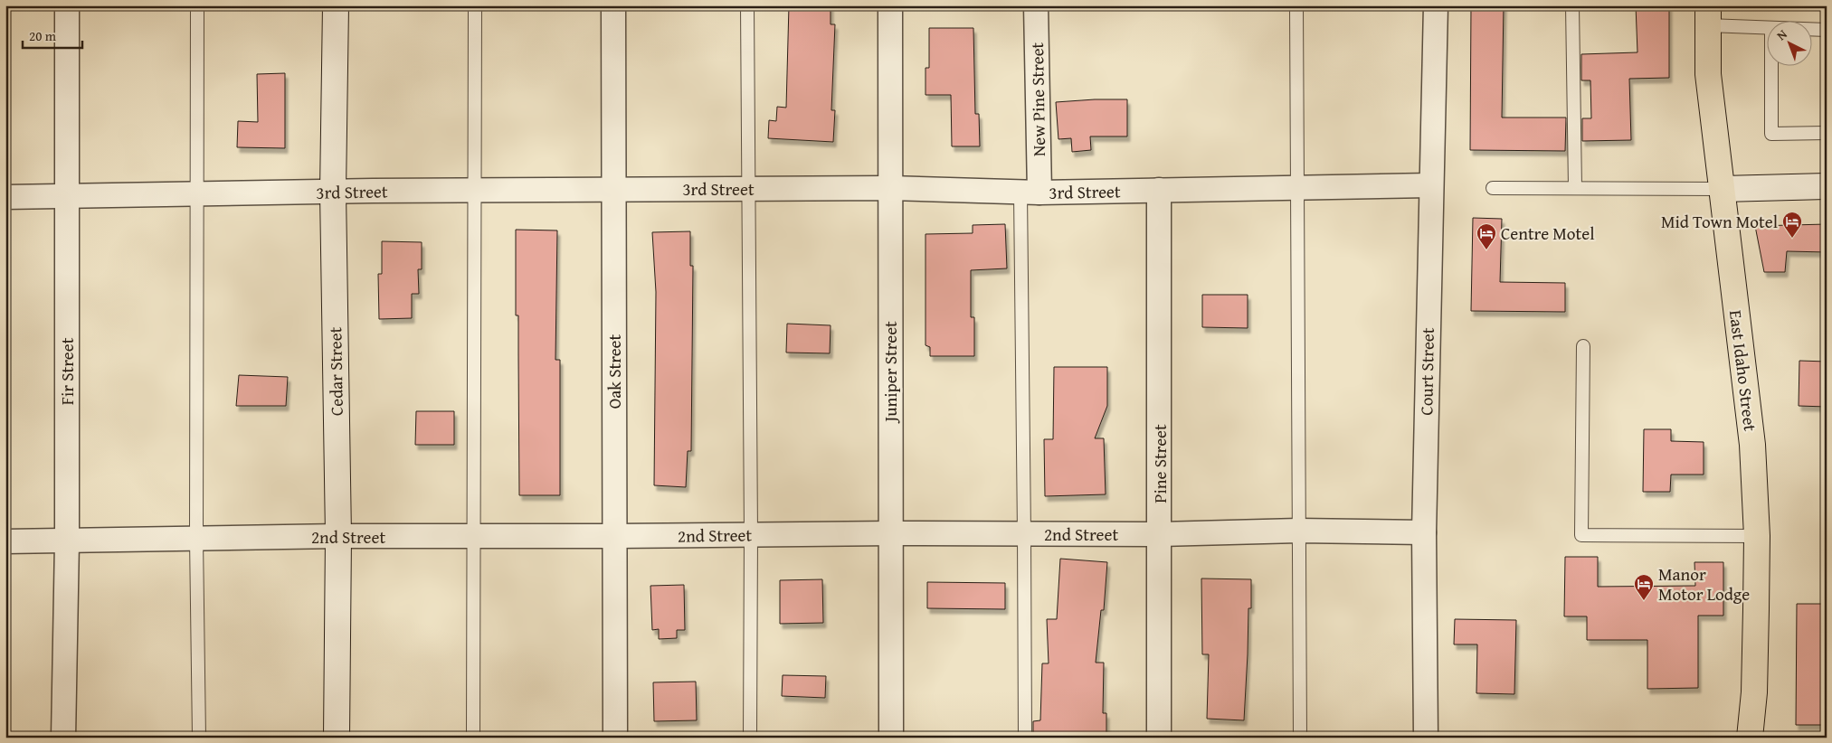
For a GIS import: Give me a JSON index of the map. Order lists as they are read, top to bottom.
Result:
{
  "streets": {
    "main road": ["East Idaho Street"],
    "street": [
      "New Pine Street",
      "3rd Street",
      "Fir Street",
      "Cedar Street",
      "Oak Street",
      "Juniper Street",
      "Court Street",
      "Pine Street",
      "2nd Street"
    ]
  },
  "crossings": [
    ["New Pine Street", "3rd Street"],
    ["3rd Street", "Fir Street"],
    ["3rd Street", "Cedar Street"],
    ["3rd Street", "Oak Street"],
    ["3rd Street", "Juniper Street"],
    ["3rd Street", "Court Street"],
    ["3rd Street", "Pine Street"],
    ["Fir Street", "2nd Street"],
    ["Cedar Street", "2nd Street"],
    ["Oak Street", "2nd Street"],
    ["Juniper Street", "2nd Street"],
    ["Court Street", "2nd Street"],
    ["Pine Street", "2nd Street"]
  ],
  "places": {
    "hotel": ["Mid Town Motel", "Centre Motel", "Manor Motor Lodge"]
  },
  "scale_bar": "20 m",
  "north": "top left"
}
